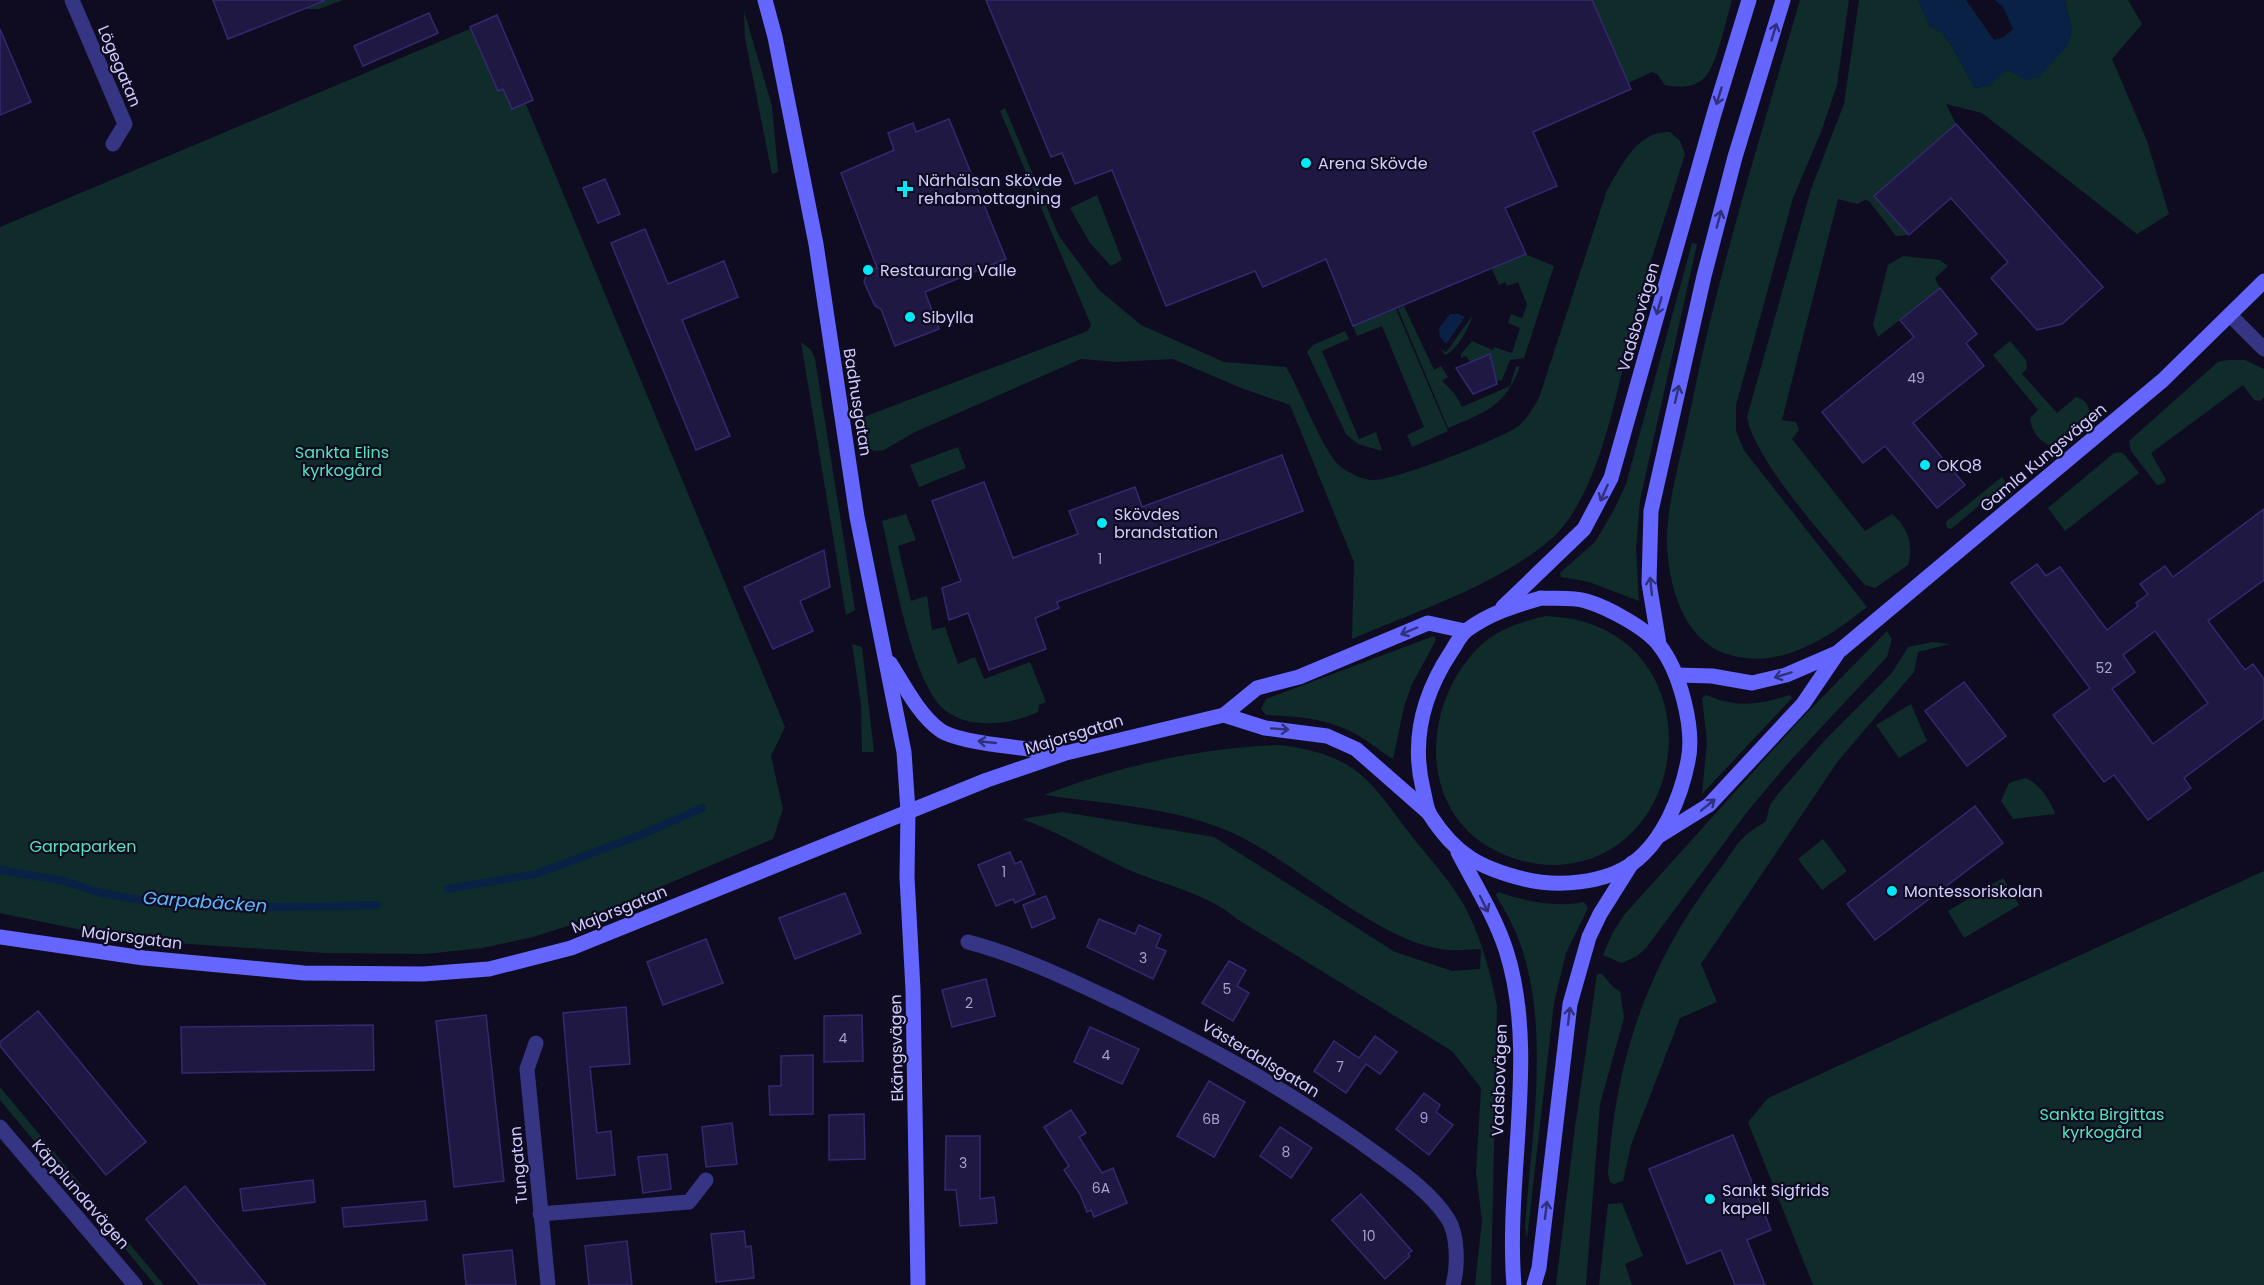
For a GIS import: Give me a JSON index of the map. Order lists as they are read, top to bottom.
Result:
{
  "streets": {
    "main road": [
      "Vadsbovägen",
      "Badhusgatan",
      "Gamla Kungsvägen",
      "Majorsgatan",
      "Ekängsvägen"
    ],
    "street": [
      "Lögegatan",
      "Västerdalsgatan",
      "Tungatan",
      "Käpplundavägen"
    ]
  },
  "crossings": [
    ["Badhusgatan", "Majorsgatan"],
    ["Badhusgatan", "Ekängsvägen"],
    ["Majorsgatan", "Ekängsvägen"]
  ],
  "water": ["Garpabäcken"],
  "parks": ["Sankta Elins kyrkogård", "Garpaparken", "Sankta Birgittas kyrkogård"],
  "places": {
    "other": [
      "Arena Skövde",
      "Restaurang Valle",
      "Sibylla",
      "OKQ8",
      "Skövdes brandstation",
      "Montessoriskolan",
      "Sankt Sigfrids kapell"
    ],
    "health": ["Närhälsan Skövde rehabmottagning"]
  },
  "house_numbers": [
    "49",
    "1",
    "52",
    "1",
    "3",
    "5",
    "2",
    "4",
    "4",
    "7",
    "9",
    "6B",
    "8",
    "3",
    "6A",
    "10"
  ]
}
